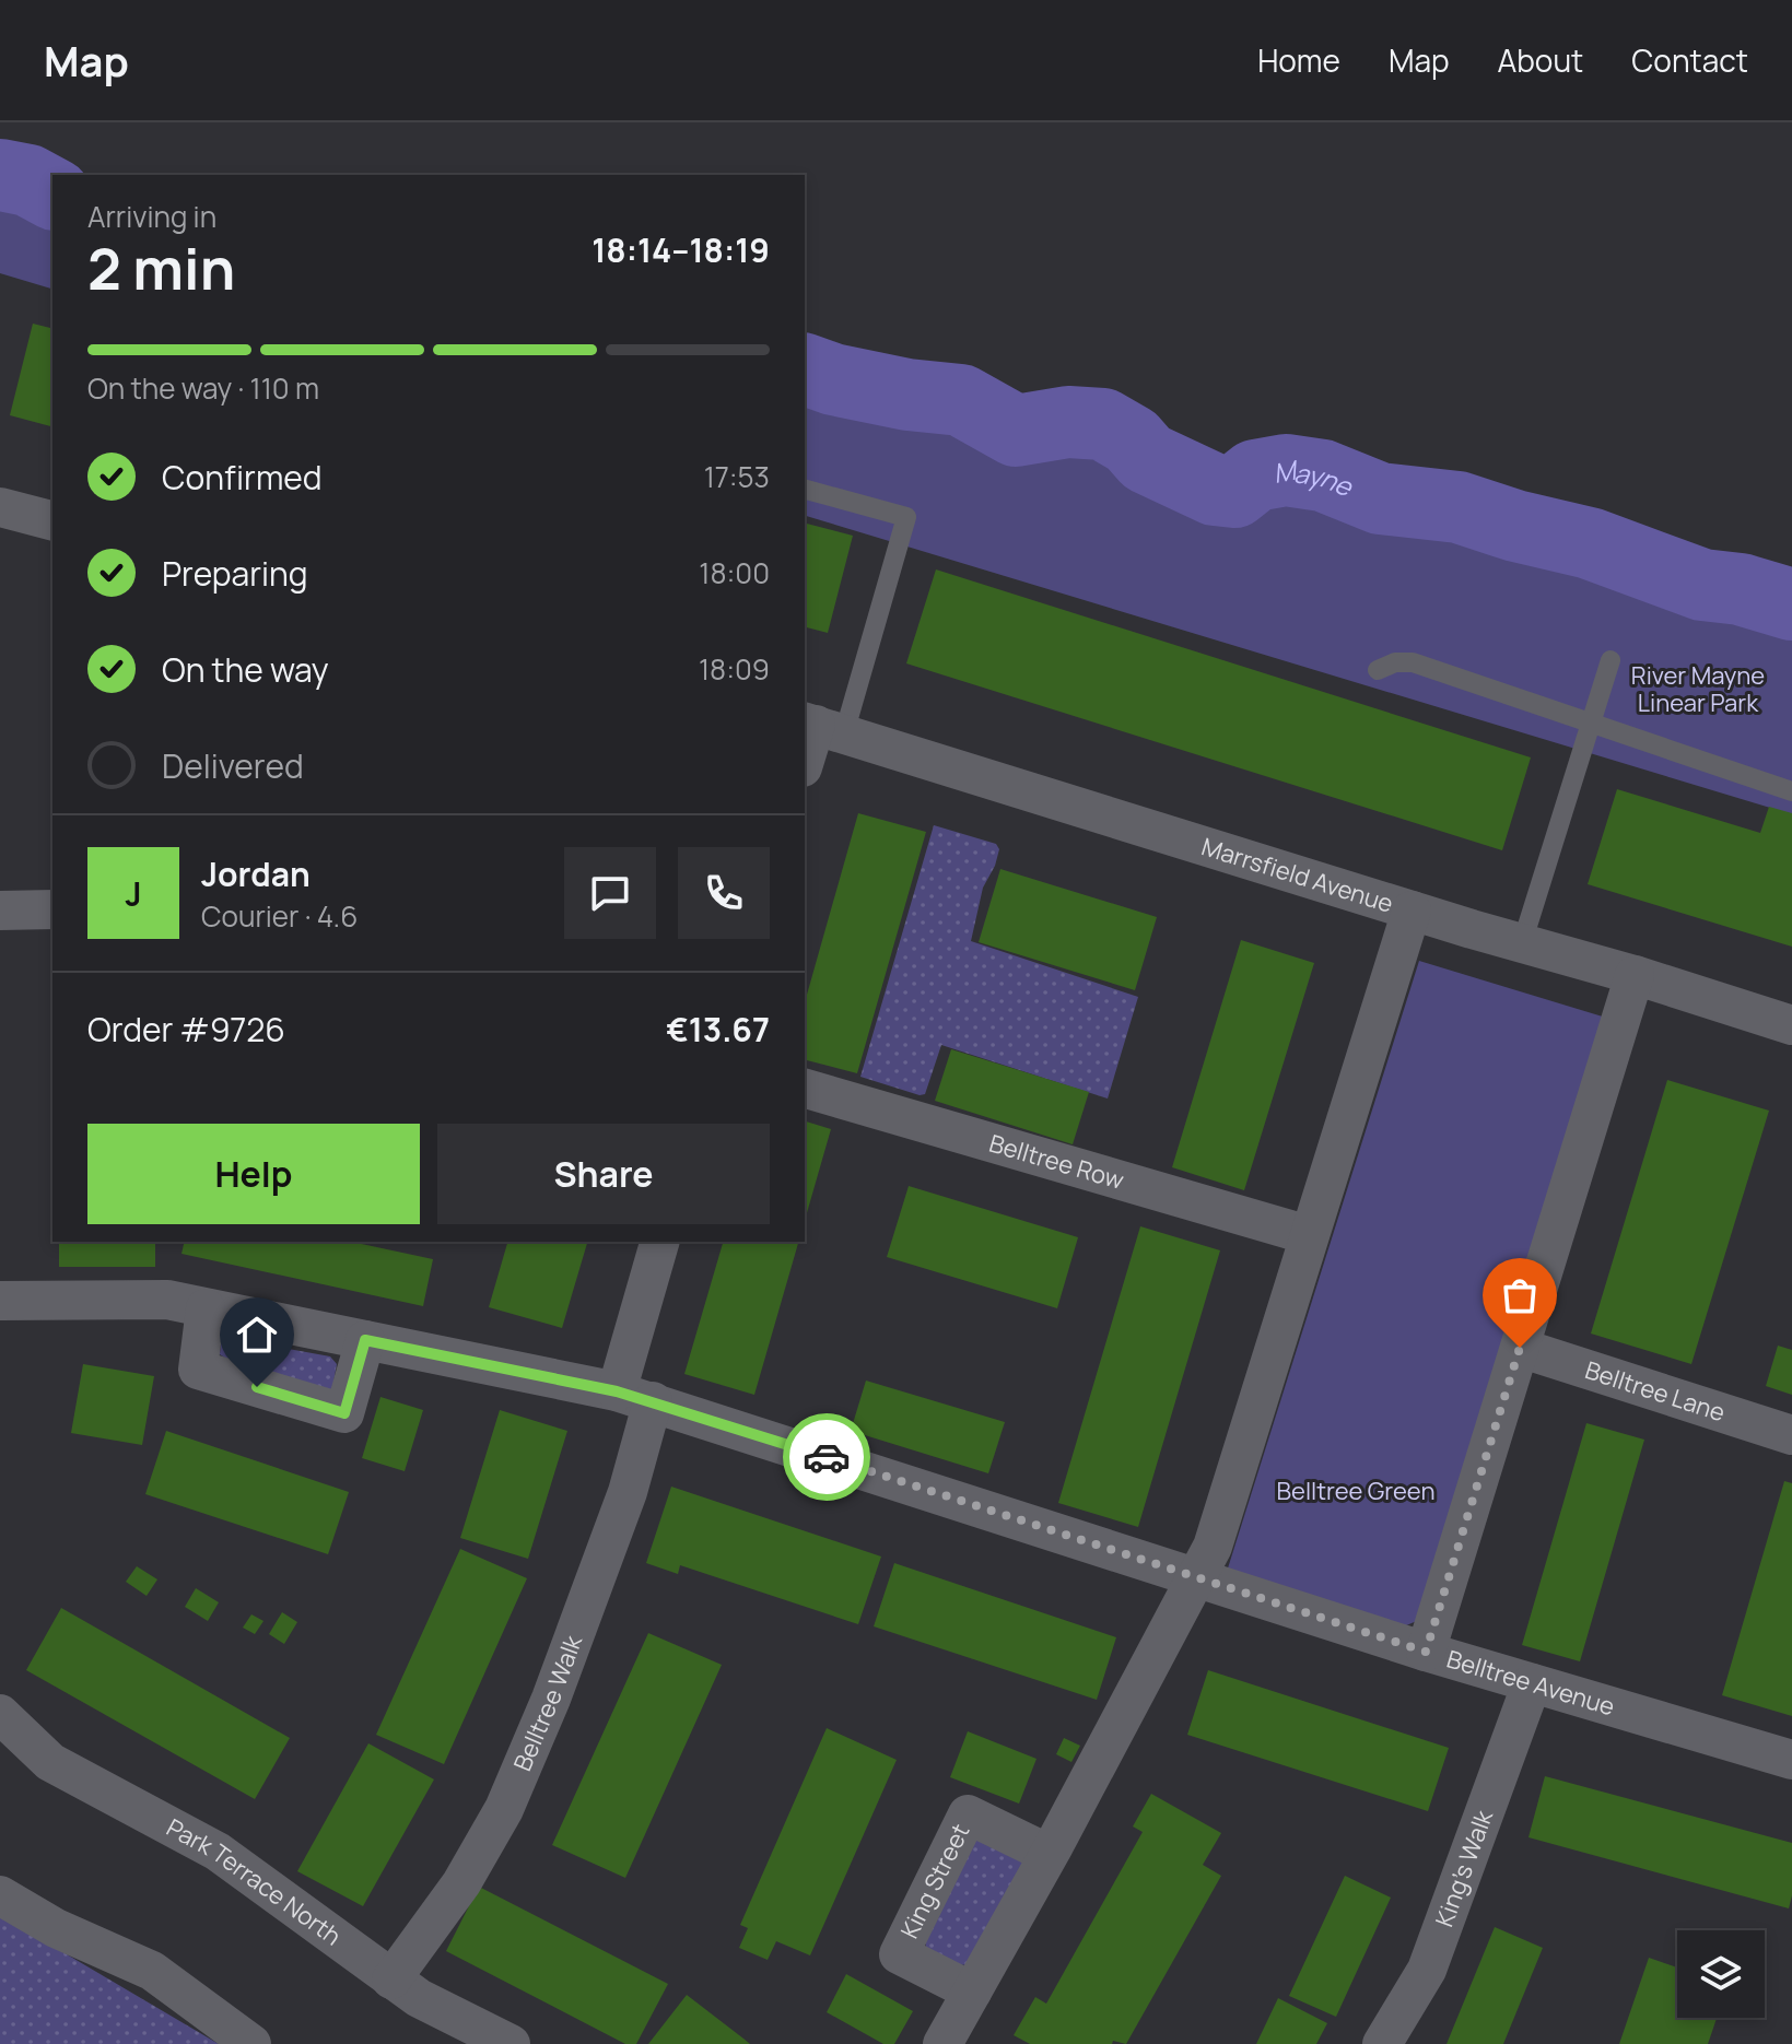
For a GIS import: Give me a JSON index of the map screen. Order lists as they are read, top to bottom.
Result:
{
  "streets": {
    "street": [
      "Marrsfield Avenue",
      "Belltree Row",
      "Belltree Lane",
      "Belltree Avenue",
      "Belltree Walk",
      "King's Walk",
      "King Street",
      "Park Terrace North"
    ]
  },
  "crossings": [
    ["Belltree Avenue", "Belltree Walk"],
    ["Belltree Avenue", "King's Walk"],
    ["Belltree Walk", "Park Terrace North"]
  ],
  "water": ["Mayne"],
  "parks": ["River Mayne Linear Park", "Belltree Green"],
  "page": {
    "header": "Map",
    "nav": [
      "Home",
      "Map",
      "About",
      "Contact"
    ],
    "heading": ["2 min", "Arriving in", "18:14–18:19"],
    "panel": [
      "Jordan",
      "Courier · 4.6",
      "Order #9726",
      "€13.67"
    ],
    "bar": "On the way · 110 m",
    "list": [
      ["Confirmed", "17:53"],
      ["Preparing", "18:00"],
      ["On the way", "18:09"],
      "Delivered"
    ],
    "round": "J",
    "buttons": ["Help", "Share"]
  }
}
